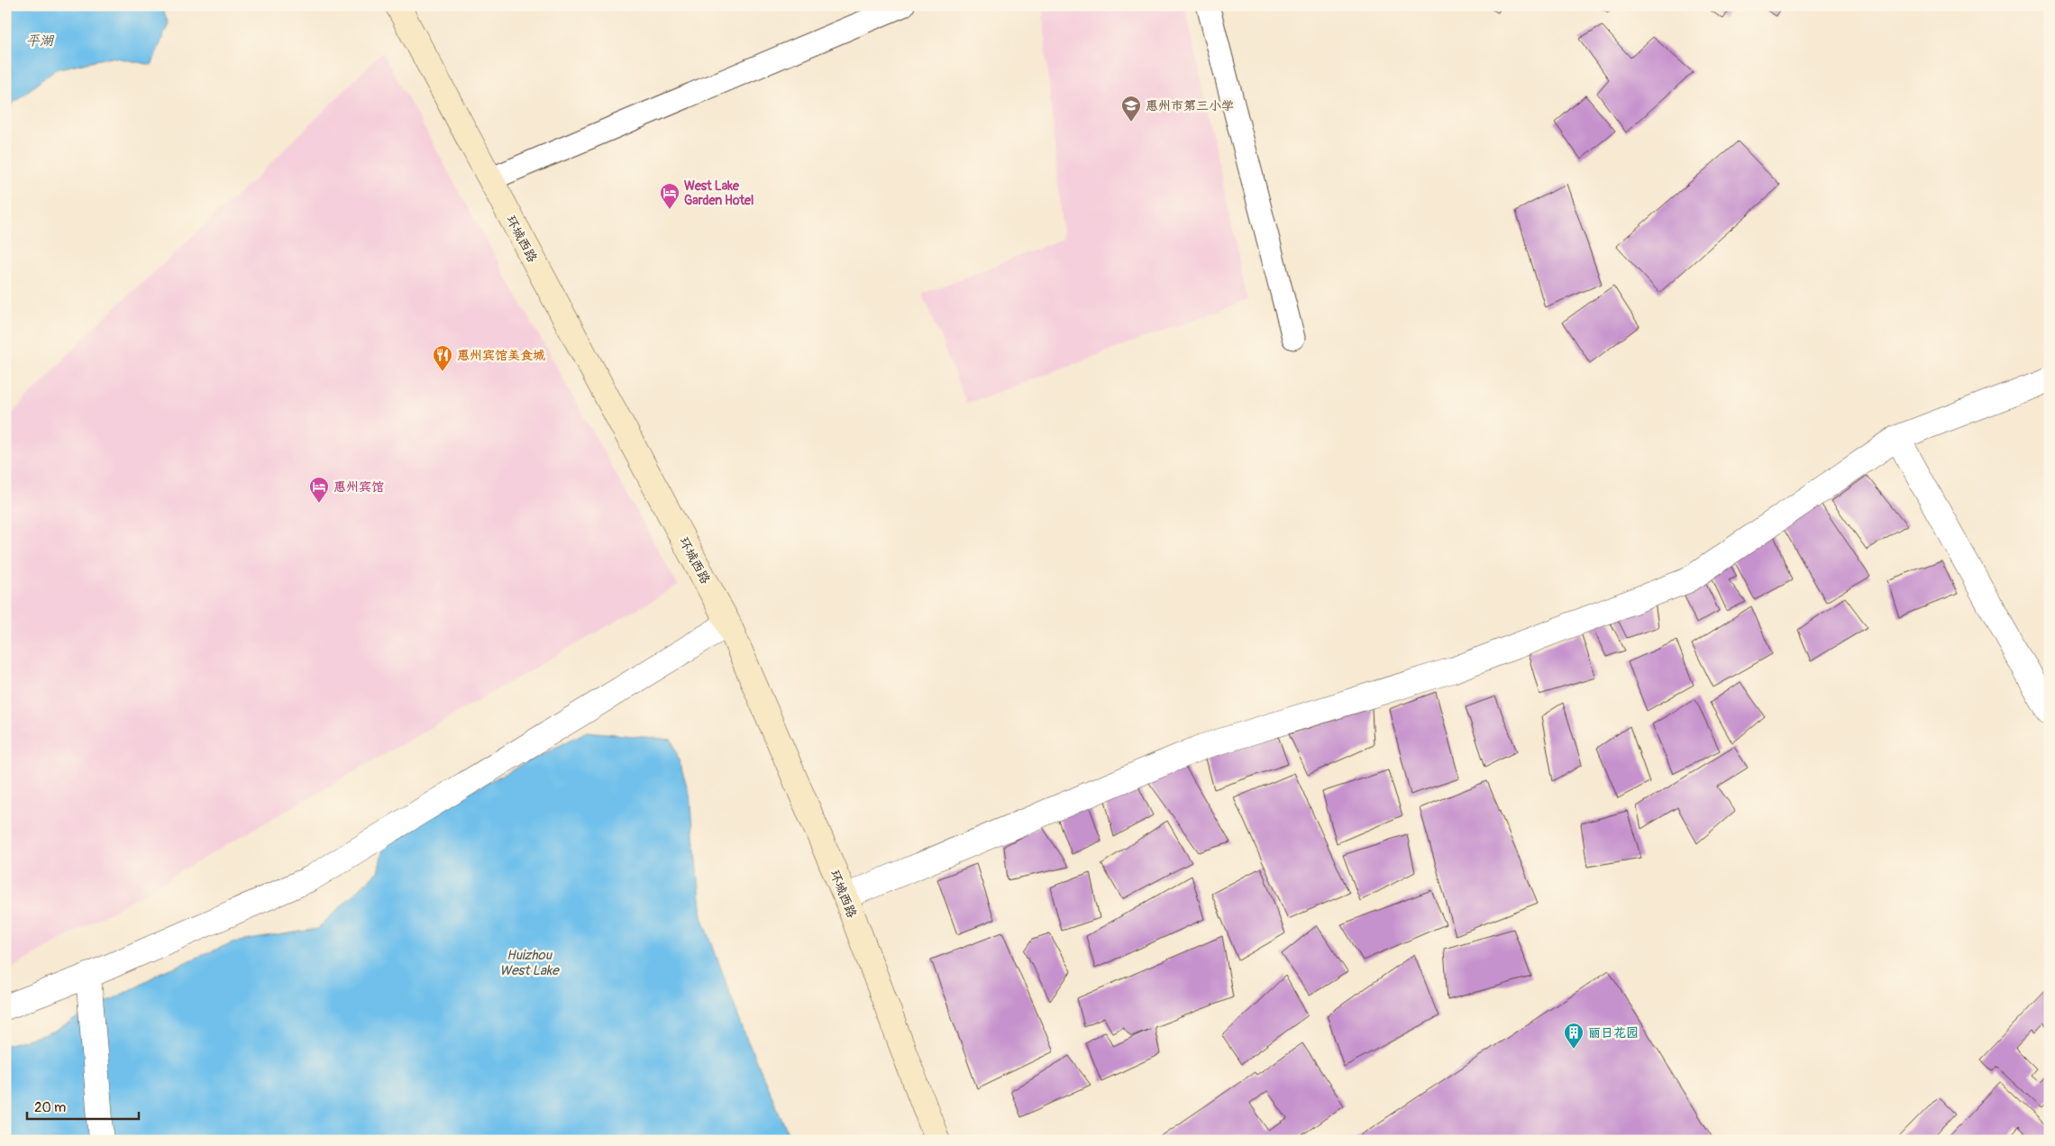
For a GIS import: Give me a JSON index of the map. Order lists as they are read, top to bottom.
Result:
{
  "streets": {
    "main road": ["环城西路"]
  },
  "water": ["平湖", "Huizhou West Lake"],
  "places": {
    "school or university": ["惠州市第三小学"],
    "hotel": ["West Lake Garden Hotel", "惠州宾馆"],
    "restaurant": ["惠州宾馆美食城"],
    "building": ["丽日花园"]
  },
  "scale_bar": "20 m"
}
